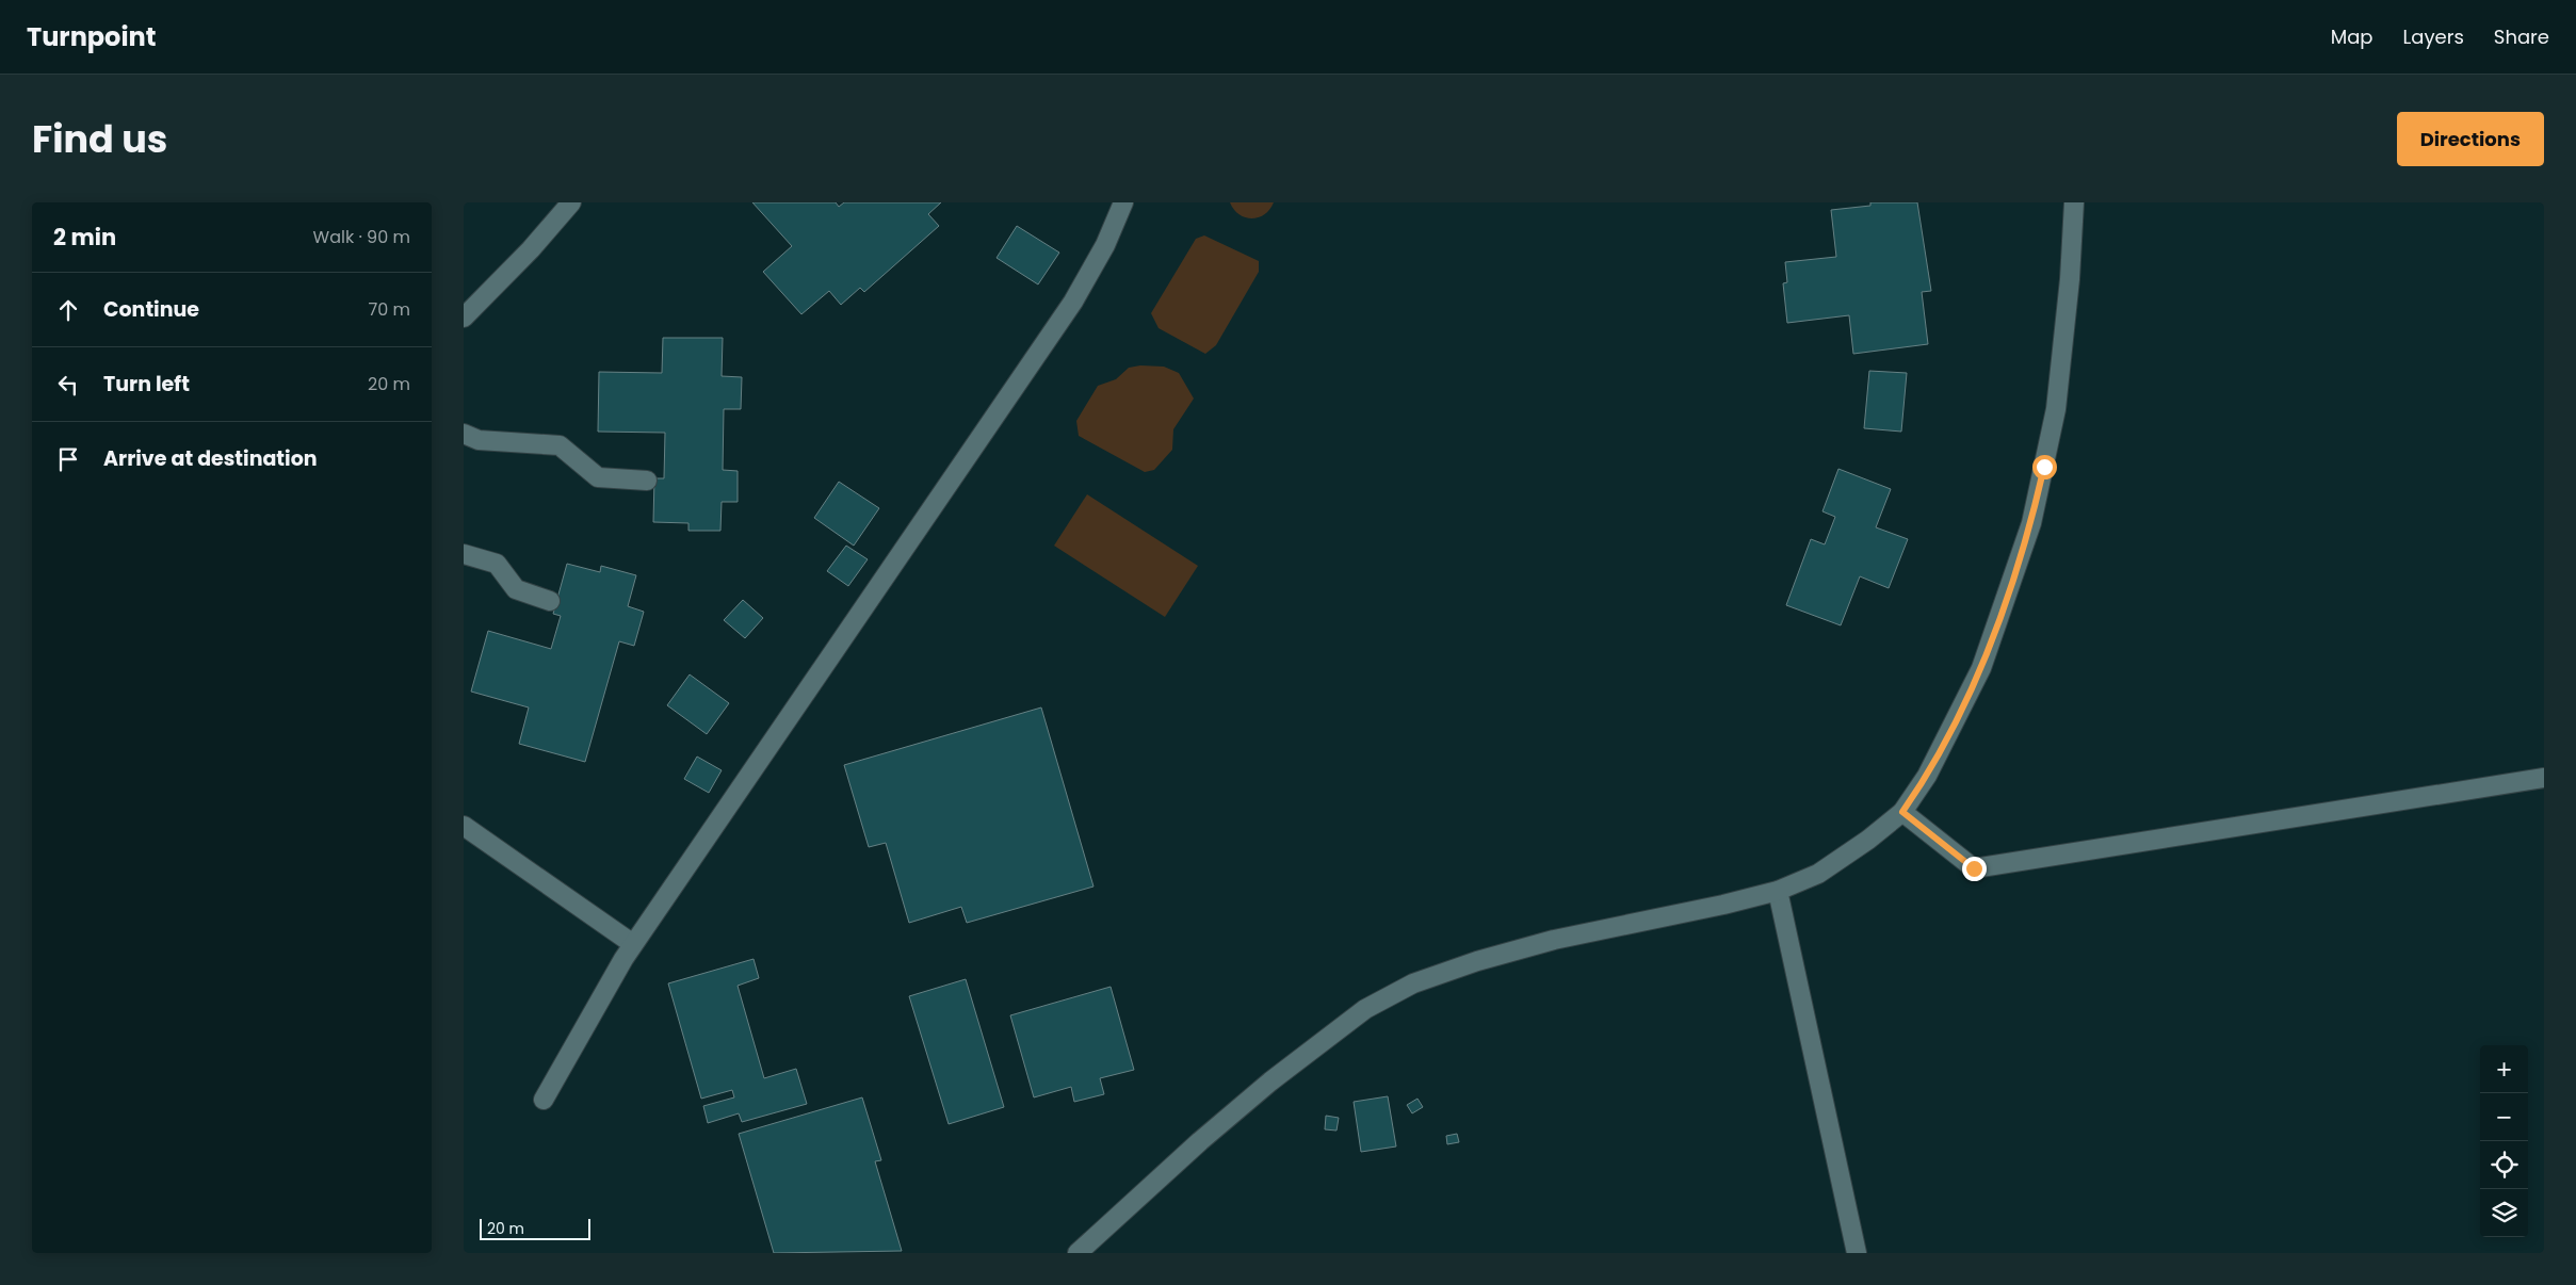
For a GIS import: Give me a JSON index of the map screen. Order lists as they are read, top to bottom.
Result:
{
  "scale_bar": "20 m",
  "page": {
    "header": "Turnpoint",
    "nav": ["Map", "Layers", "Share"],
    "title": "Find us",
    "buttons": "Directions",
    "heading": ["2 min", "Walk · 90 m"],
    "list": [
      ["Continue", "70 m"],
      ["Turn left", "20 m"],
      "Arrive at destination"
    ],
    "map_buttons": ["+", "−"],
    "scale": "20 m"
  }
}
